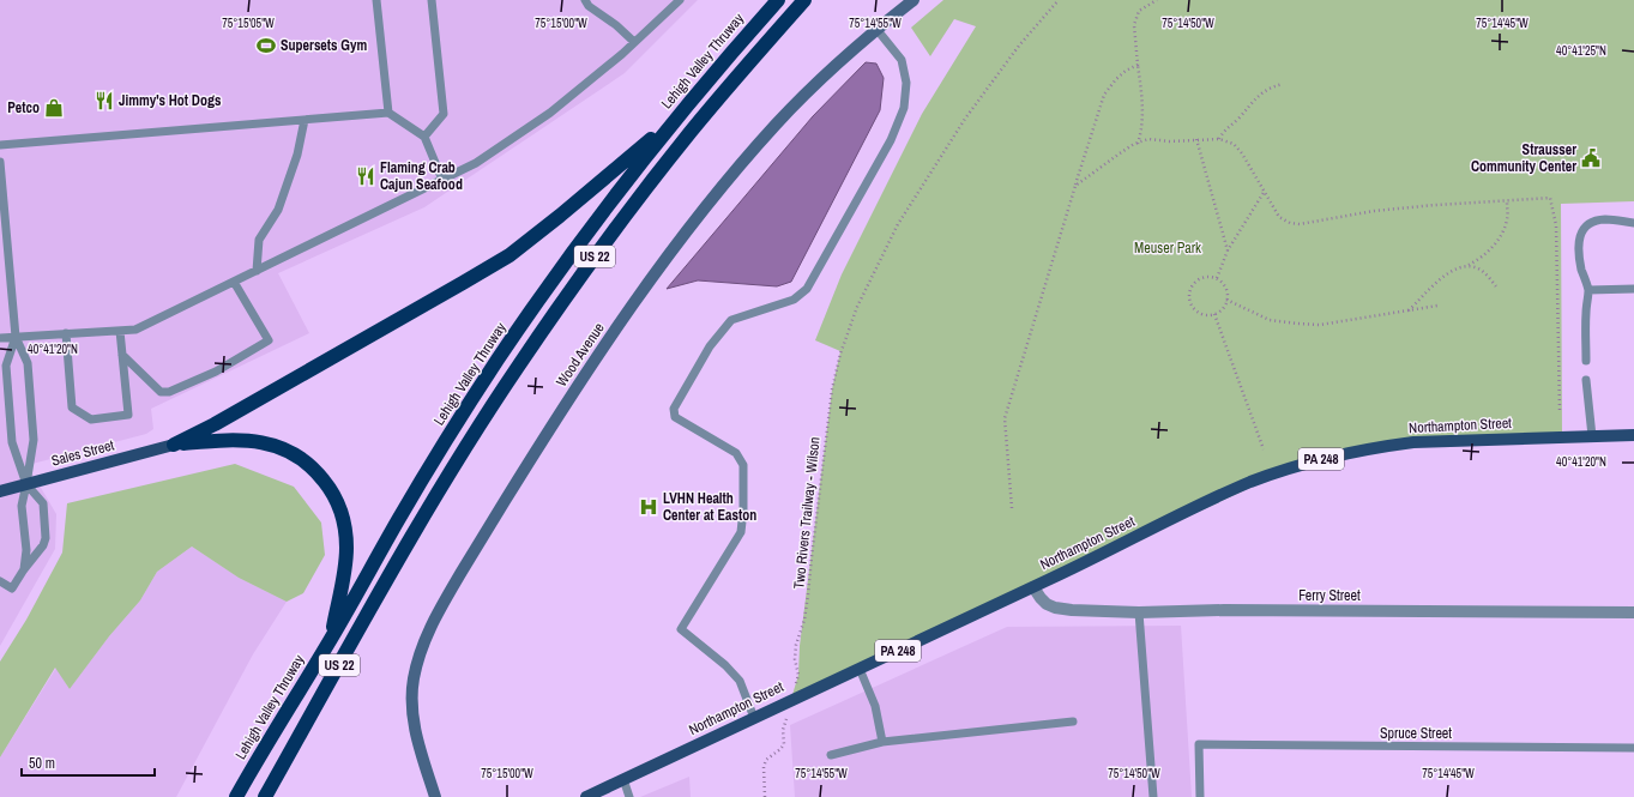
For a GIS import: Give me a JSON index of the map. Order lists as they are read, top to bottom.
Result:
{
  "streets": {
    "highway": ["Lehigh Valley Thruway", "US 22"],
    "main road": [
      "Wood Avenue",
      "Northampton Street",
      "Sales Street",
      "PA 248"
    ],
    "street": ["Ferry Street"],
    "lane": ["Spruce Street"],
    "path": ["Two Rivers Trailway - Wilson"]
  },
  "crossings": [
    ["Northampton Street", "Ferry Street"]
  ],
  "parks": ["Meuser Park"],
  "places": {
    "sports": ["Supersets Gym"],
    "restaurant": ["Jimmy's Hot Dogs", "Flaming Crab Cajun Seafood"],
    "shop": ["Petco"],
    "public building": ["Strausser Community Center"],
    "hospital": ["LVHN Health Center at Easton"]
  },
  "scale_bar": "50 m",
  "coordinates": [
    "75°15'05\"W",
    "75°15'00\"W",
    "75°14'55\"W",
    "75°14'50\"W",
    "75°14'45\"W",
    "40°41'25\"N",
    "40°41'20\"N"
  ]
}
